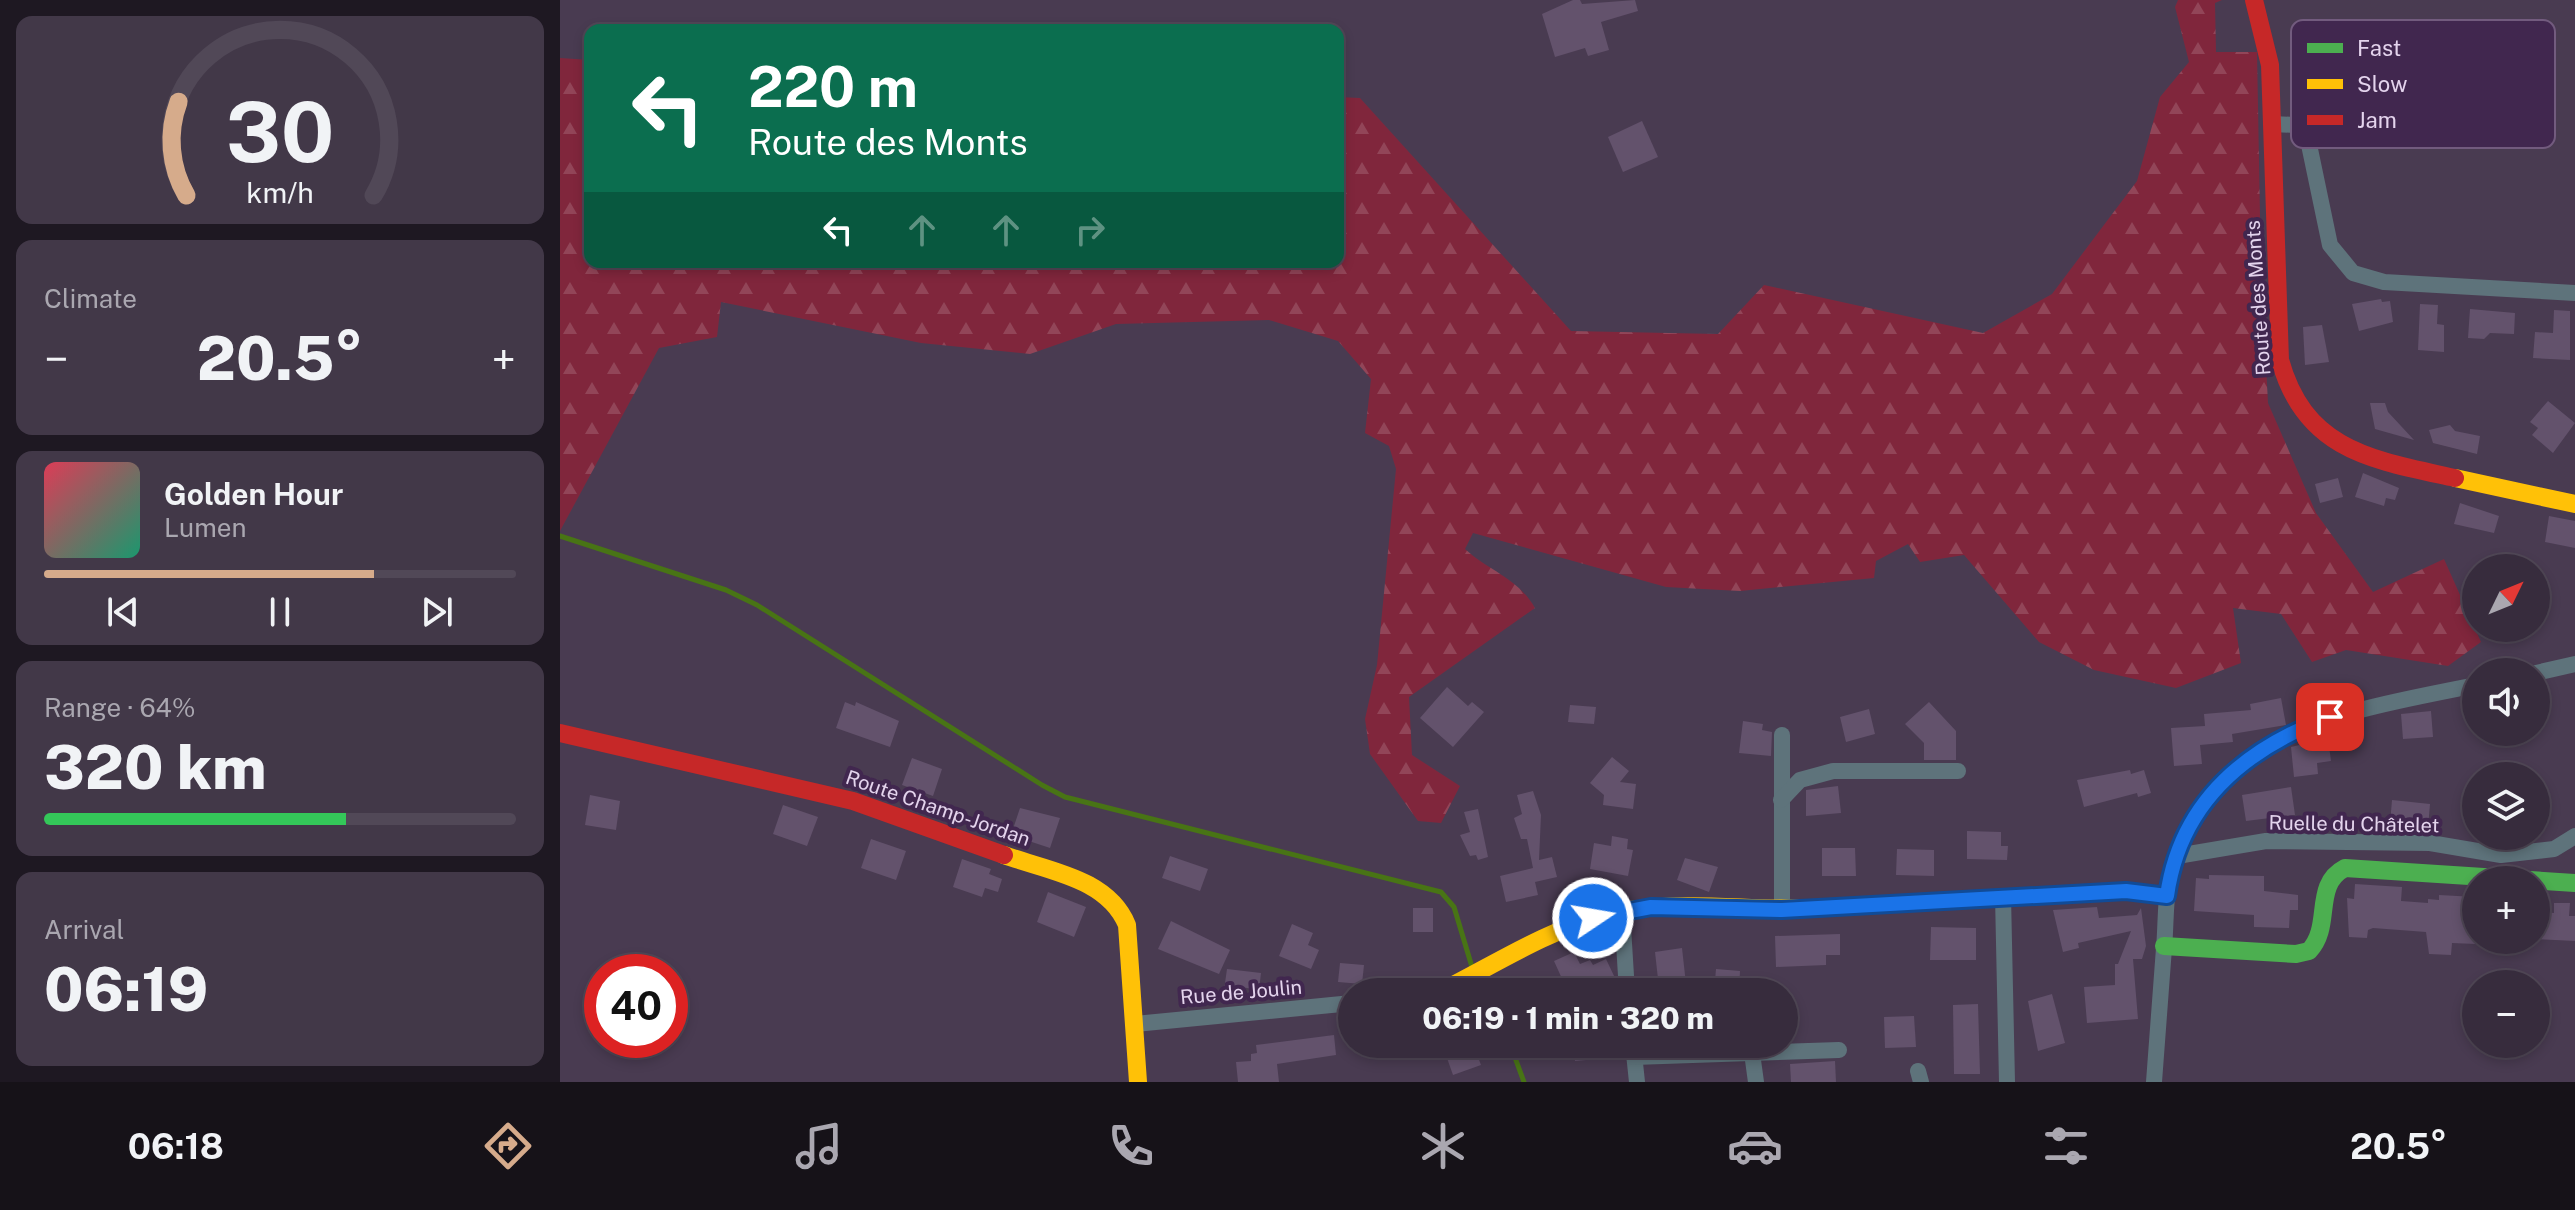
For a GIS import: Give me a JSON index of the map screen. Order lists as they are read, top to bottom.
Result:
{
  "streets": {
    "street": [
      "Route des Monts",
      "Route Champ-Jordan",
      "Ruelle du Châtelet",
      "Rue de Joulin"
    ]
  },
  "crossings": [
    ["Route Champ-Jordan", "Rue de Joulin"]
  ],
  "legend": ["Fast", "Slow", "Jam"],
  "north": "top right",
  "page": {
    "turn": ["220 m", "Route des Monts"],
    "tile": [
      "Climate",
      ["Range · 64%", "320 km"],
      ["Arrival", "06:19"]
    ],
    "heat": ["−", "20.5°", "+"],
    "song": ["Golden Hour", "Lumen"],
    "map_buttons": ["+", "−"],
    "limit": "40",
    "trip": "06:19 · 1 min · 320 m",
    "tabs": ["06:18", "20.5°"],
    "gauge": ["30", "km/h"]
  }
}
